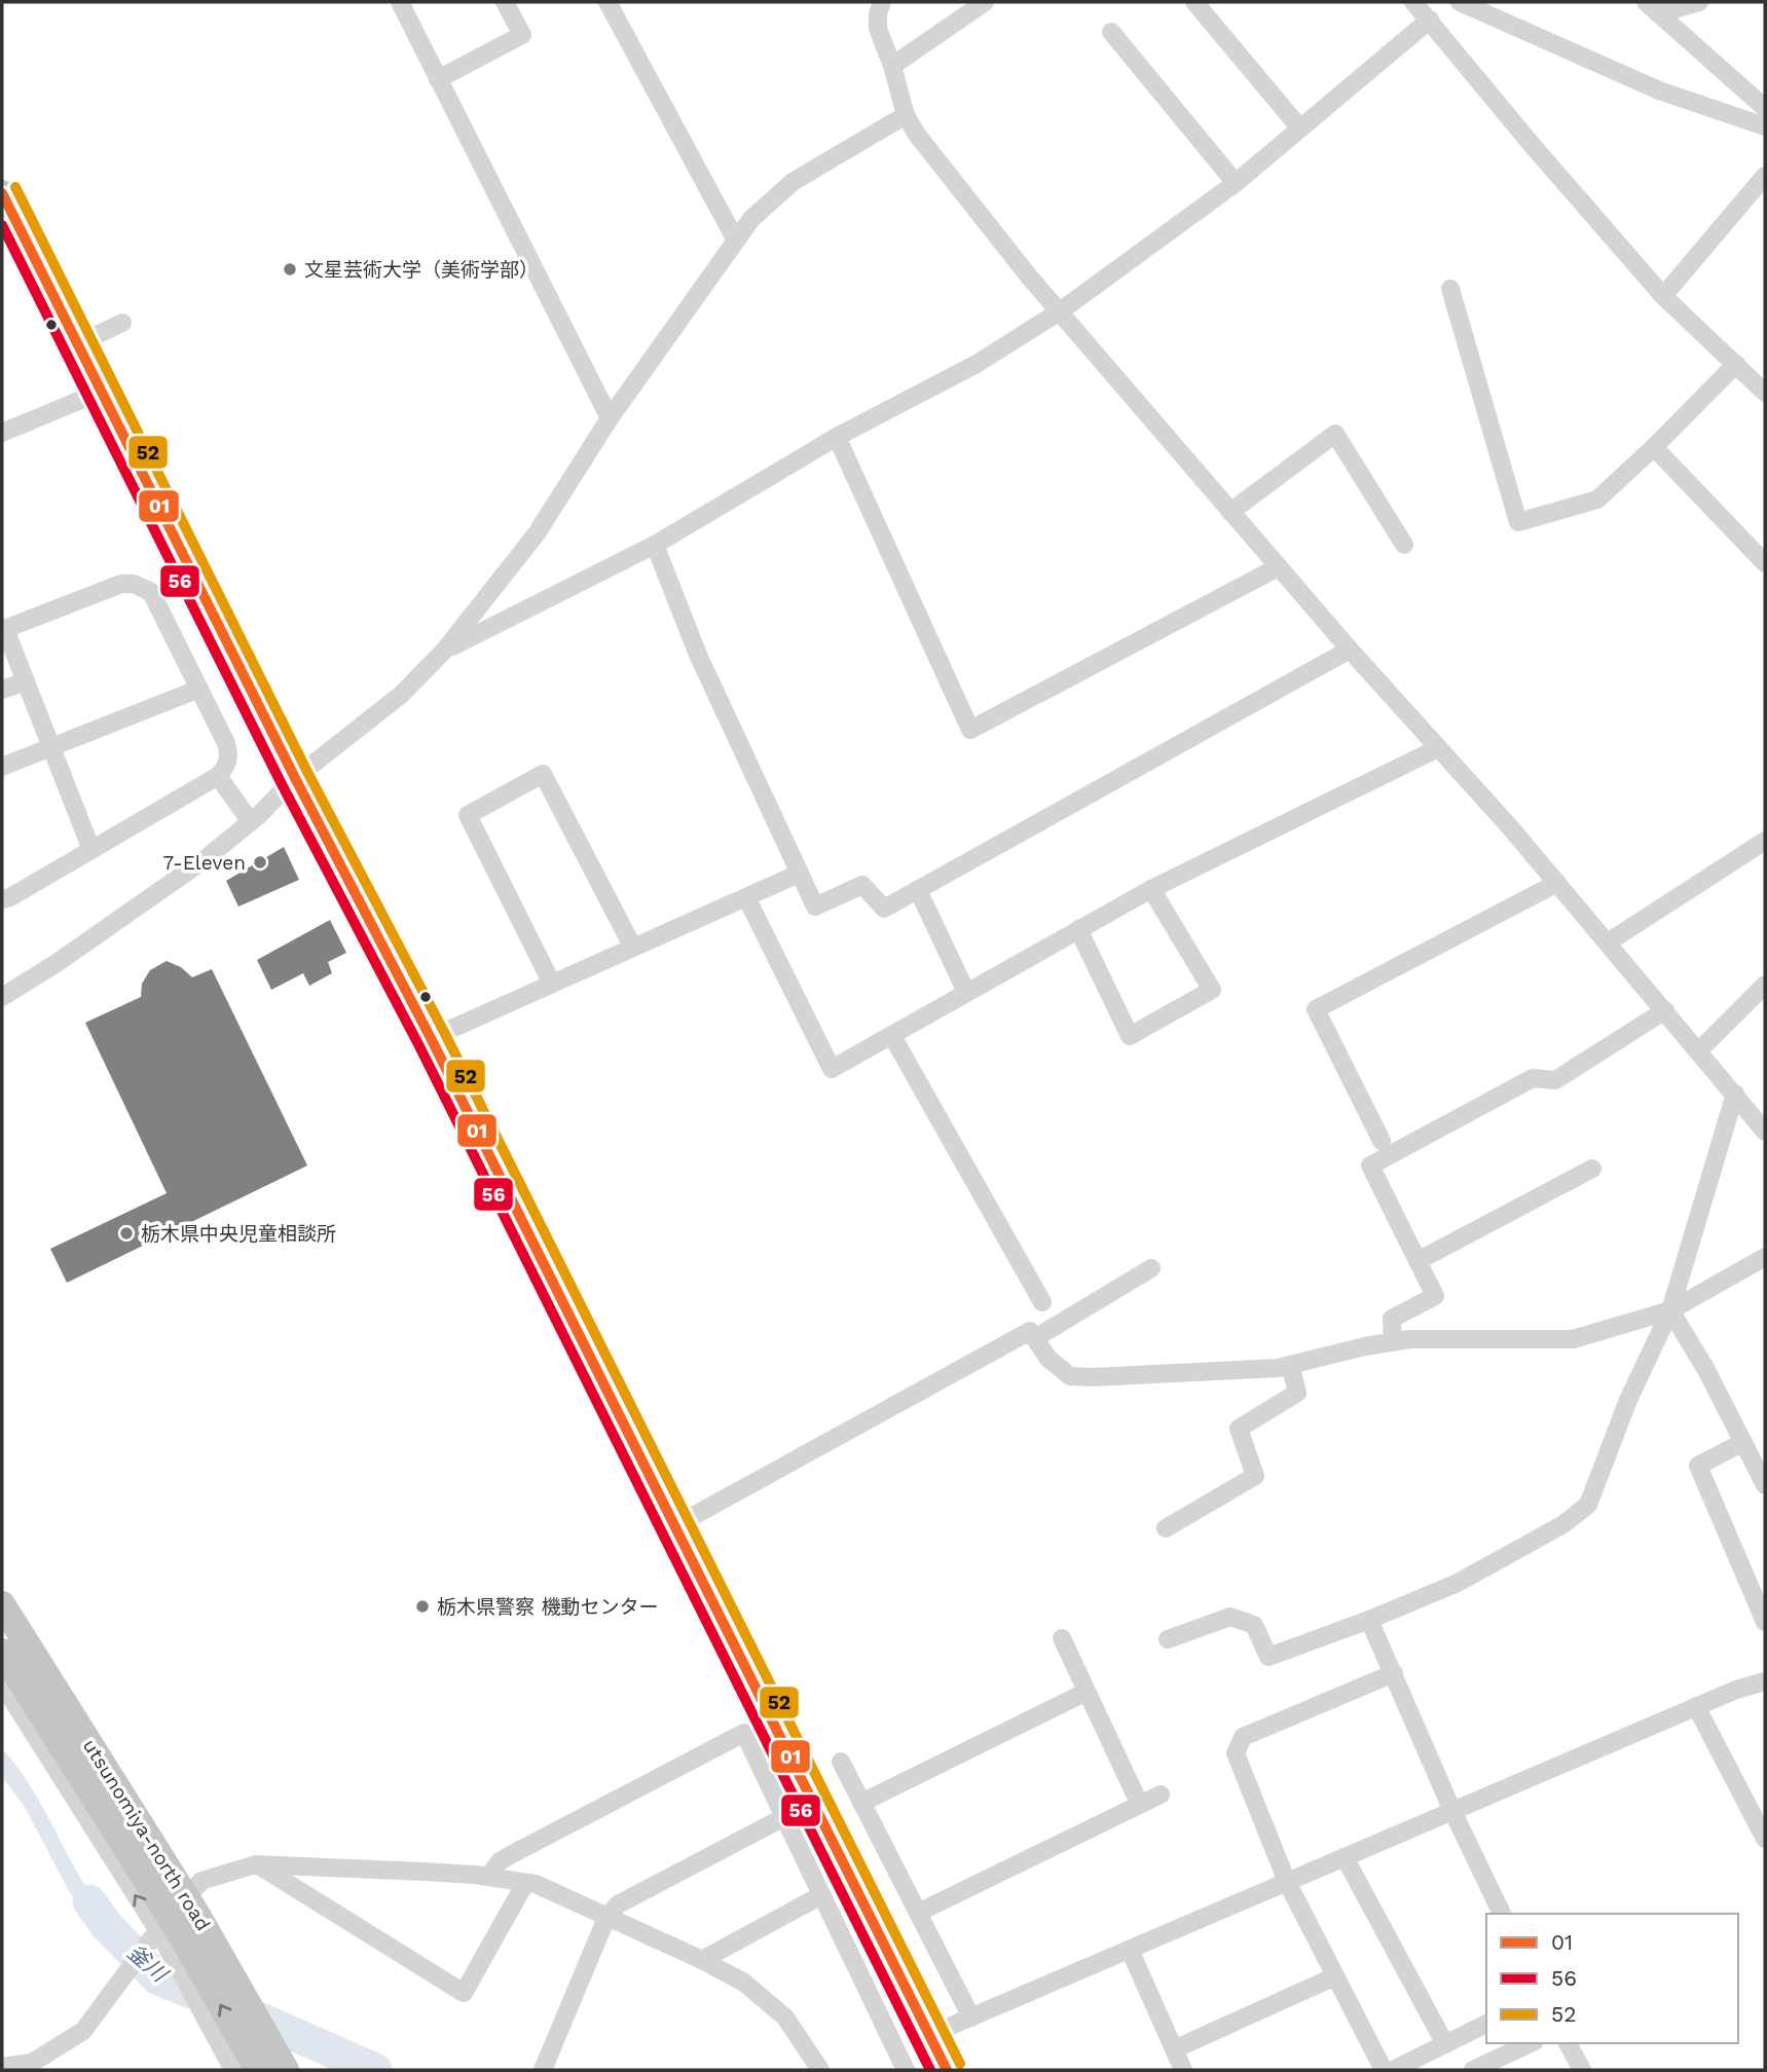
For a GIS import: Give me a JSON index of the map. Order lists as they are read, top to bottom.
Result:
{
  "streets": {
    "highway": ["utsunomiya-north road"]
  },
  "water": ["釜川"],
  "places": [
    "文星芸術大学（美術学部）",
    "7-Eleven",
    "栃木県中央児童相談所",
    "栃木県警察 機動センター"
  ],
  "lines": ["transit line 52", "transit line 01", "transit line 56"],
  "legend": ["01", "56", "52"]
}
